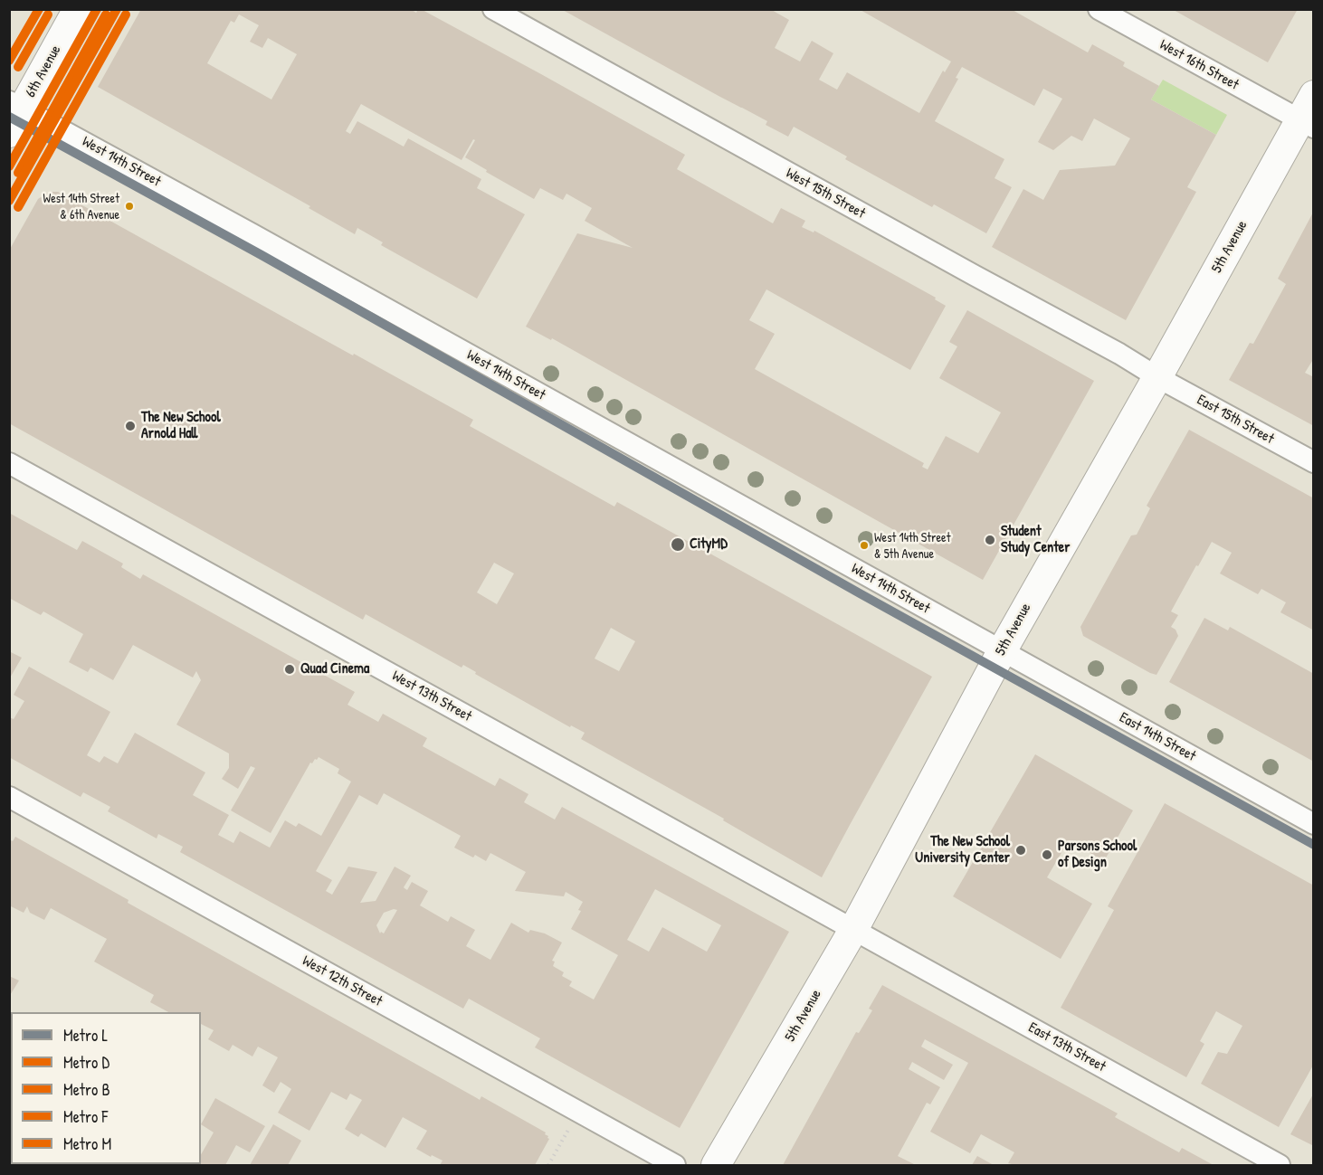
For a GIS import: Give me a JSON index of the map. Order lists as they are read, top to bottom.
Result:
{
  "streets": {
    "main road": ["6th Avenue", "5th Avenue"],
    "street": [
      "West 16th Street",
      "West 14th Street",
      "West 15th Street",
      "East 15th Street",
      "West 13th Street",
      "East 14th Street",
      "West 12th Street",
      "East 13th Street"
    ]
  },
  "crossings": [
    ["West 16th Street", "5th Avenue"],
    ["6th Avenue", "West 14th Street"],
    ["West 14th Street", "5th Avenue"],
    ["West 14th Street", "East 14th Street"],
    ["West 15th Street", "5th Avenue"],
    ["West 15th Street", "East 15th Street"],
    ["5th Avenue", "East 15th Street"],
    ["5th Avenue", "West 13th Street"],
    ["5th Avenue", "East 14th Street"],
    ["5th Avenue", "East 13th Street"],
    ["West 13th Street", "East 13th Street"]
  ],
  "places": [
    "West 14th Street & 6th Avenue",
    "The New School Arnold Hall",
    "Student Study Center",
    "CityMD",
    "West 14th Street & 5th Avenue",
    "Quad Cinema",
    "The New School University Center",
    "Parsons School of Design"
  ],
  "lines": [
    "metro line D",
    "metro line F",
    "metro line B",
    "metro line M",
    "metro line L"
  ],
  "legend": [
    "Metro L",
    "Metro D",
    "Metro B",
    "Metro F",
    "Metro M"
  ]
}
